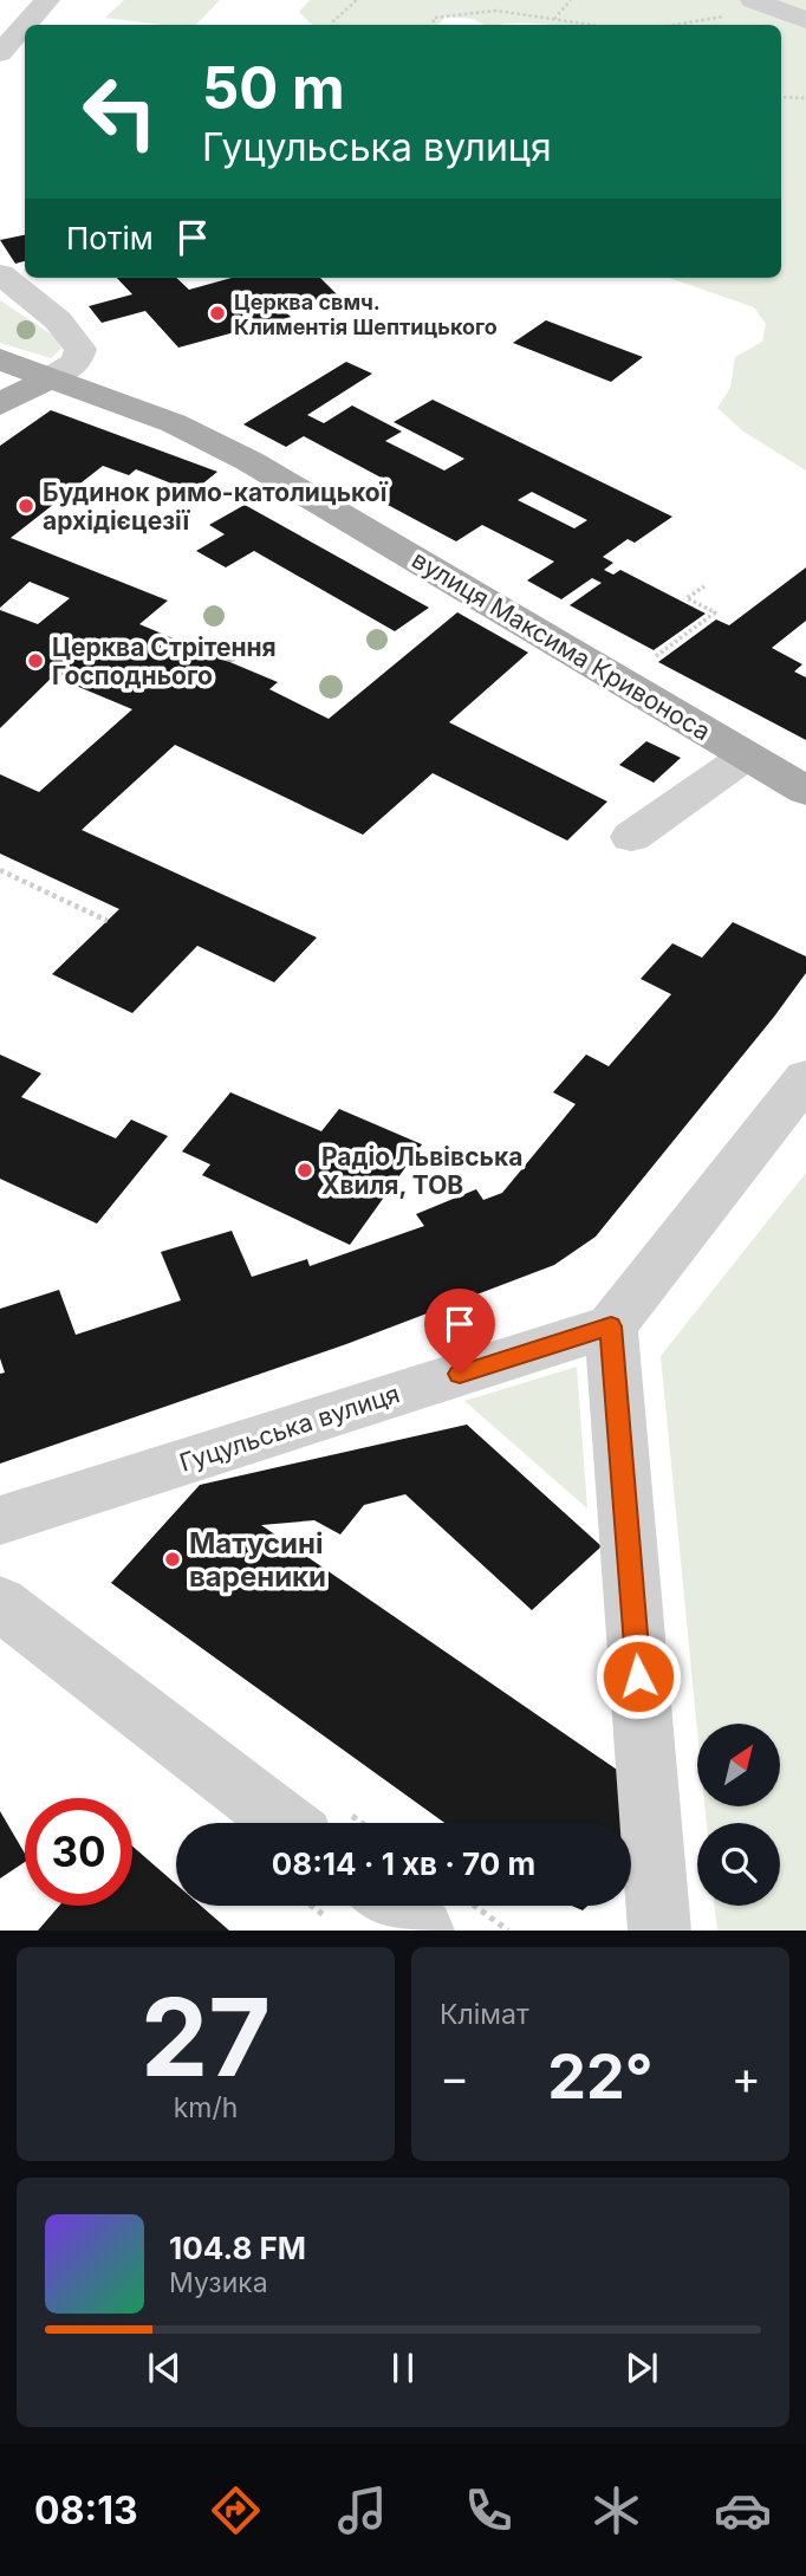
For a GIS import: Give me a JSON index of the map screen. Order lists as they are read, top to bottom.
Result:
{
  "streets": {
    "main road": ["вулиця Максима Кривоноса"],
    "street": ["Гуцульська вулиця"]
  },
  "places": [
    "Церква свмч. Климентія Шептицького",
    "Будинок римо-католицької архідієцезії",
    "Церква Стрітення Господнього",
    "Радіо Львівська Хвиля, ТОВ",
    "Матусині вареники"
  ],
  "north": "top right",
  "page": {
    "turn": ["50 m", "Гуцульська вулиця"],
    "then": "Потім",
    "limit": "30",
    "trip": "08:14 · 1 хв · 70 m",
    "tile": [
      ["27", "km/h"],
      "Клімат"
    ],
    "heat": ["−", "22°", "+"],
    "song": ["104.8 FM", "Музика"],
    "tabs": "08:13"
  }
}
